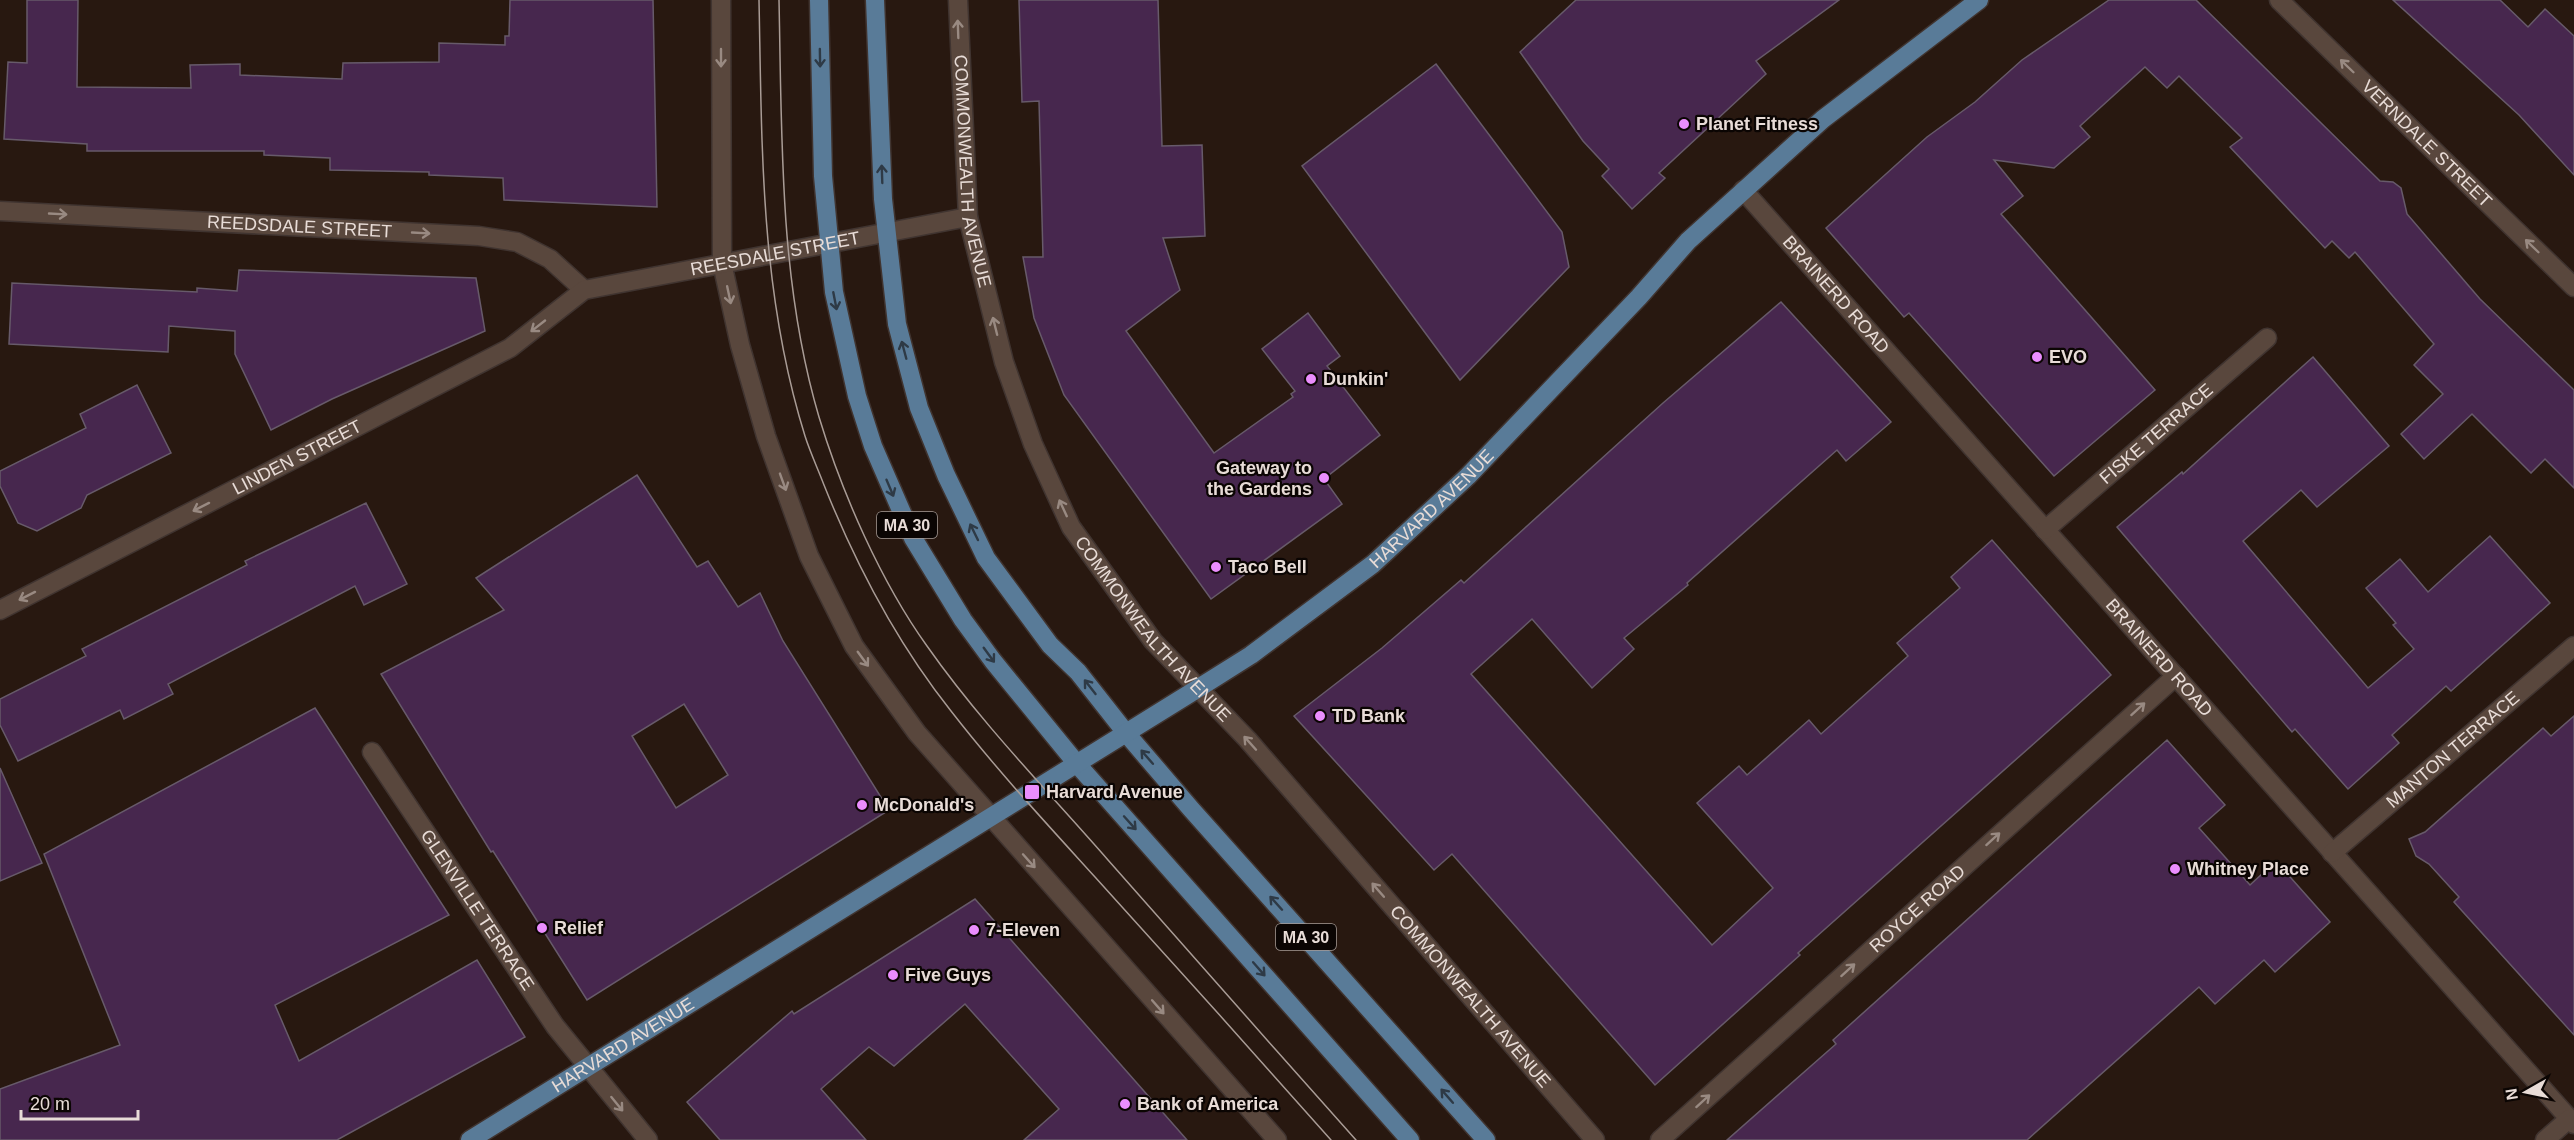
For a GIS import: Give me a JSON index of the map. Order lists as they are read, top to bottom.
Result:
{
  "streets": {
    "main road": ["HARVARD AVENUE", "MA 30"],
    "street": [
      "VERNDALE STREET",
      "COMMONWEALTH AVENUE",
      "REEDSDALE STREET",
      "REESDALE STREET",
      "BRAINERD ROAD",
      "FISKE TERRACE",
      "LINDEN STREET",
      "MANTON TERRACE",
      "ROYCE ROAD",
      "GLENVILLE TERRACE"
    ]
  },
  "crossings": [
    ["COMMONWEALTH AVENUE", "REESDALE STREET"],
    ["COMMONWEALTH AVENUE", "HARVARD AVENUE"],
    ["REEDSDALE STREET", "REESDALE STREET"],
    ["REEDSDALE STREET", "LINDEN STREET"],
    ["REESDALE STREET", "LINDEN STREET"],
    ["REESDALE STREET", "MA 30"],
    ["BRAINERD ROAD", "FISKE TERRACE"],
    ["BRAINERD ROAD", "HARVARD AVENUE"],
    ["BRAINERD ROAD", "MANTON TERRACE"],
    ["BRAINERD ROAD", "ROYCE ROAD"],
    ["HARVARD AVENUE", "MA 30"],
    ["HARVARD AVENUE", "GLENVILLE TERRACE"]
  ],
  "one_way": [
    "VERNDALE STREET",
    "COMMONWEALTH AVENUE",
    "REEDSDALE STREET",
    "LINDEN STREET",
    "ROYCE ROAD"
  ],
  "places": {
    "other": [
      "Planet Fitness",
      "EVO",
      "Dunkin'",
      "Gateway to the Gardens",
      "Taco Bell",
      "TD Bank",
      "McDonald's",
      "Whitney Place",
      "Relief",
      "7-Eleven",
      "Five Guys",
      "Bank of America"
    ],
    "transit": ["Harvard Avenue"]
  },
  "scale_bar": "20 m",
  "north": "left"
}
